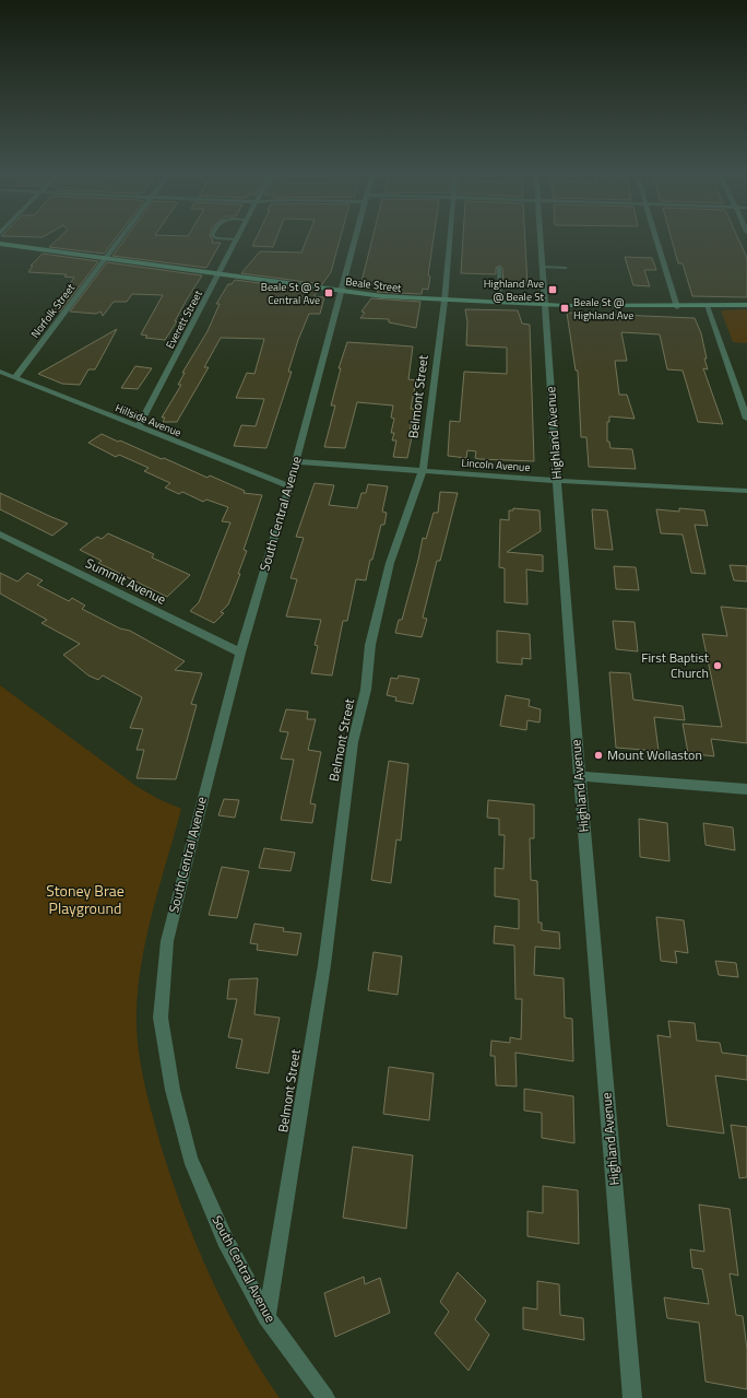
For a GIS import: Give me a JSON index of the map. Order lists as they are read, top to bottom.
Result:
{
  "streets": {
    "main road": ["Beale Street"],
    "street": [
      "Norfolk Street",
      "Everett Street",
      "Belmont Street",
      "Hillside Avenue",
      "Highland Avenue",
      "Lincoln Avenue",
      "South Central Avenue",
      "Summit Avenue"
    ]
  },
  "crossings": [
    ["Beale Street", "Norfolk Street"],
    ["Beale Street", "Everett Street"],
    ["Beale Street", "Belmont Street"],
    ["Beale Street", "Highland Avenue"],
    ["Beale Street", "South Central Avenue"],
    ["Norfolk Street", "Hillside Avenue"],
    ["Everett Street", "Hillside Avenue"],
    ["Belmont Street", "Lincoln Avenue"],
    ["Belmont Street", "South Central Avenue"],
    ["Hillside Avenue", "South Central Avenue"],
    ["Highland Avenue", "Lincoln Avenue"],
    ["Lincoln Avenue", "South Central Avenue"],
    ["South Central Avenue", "Summit Avenue"]
  ],
  "parks": ["Stoney Brae Playground"],
  "places": {
    "transit": ["Highland Ave @ Beale St", "Beale St @ S Central Ave", "Beale St @ Highland Ave"],
    "other": ["First Baptist Church", "Mount Wollaston"]
  }
}
